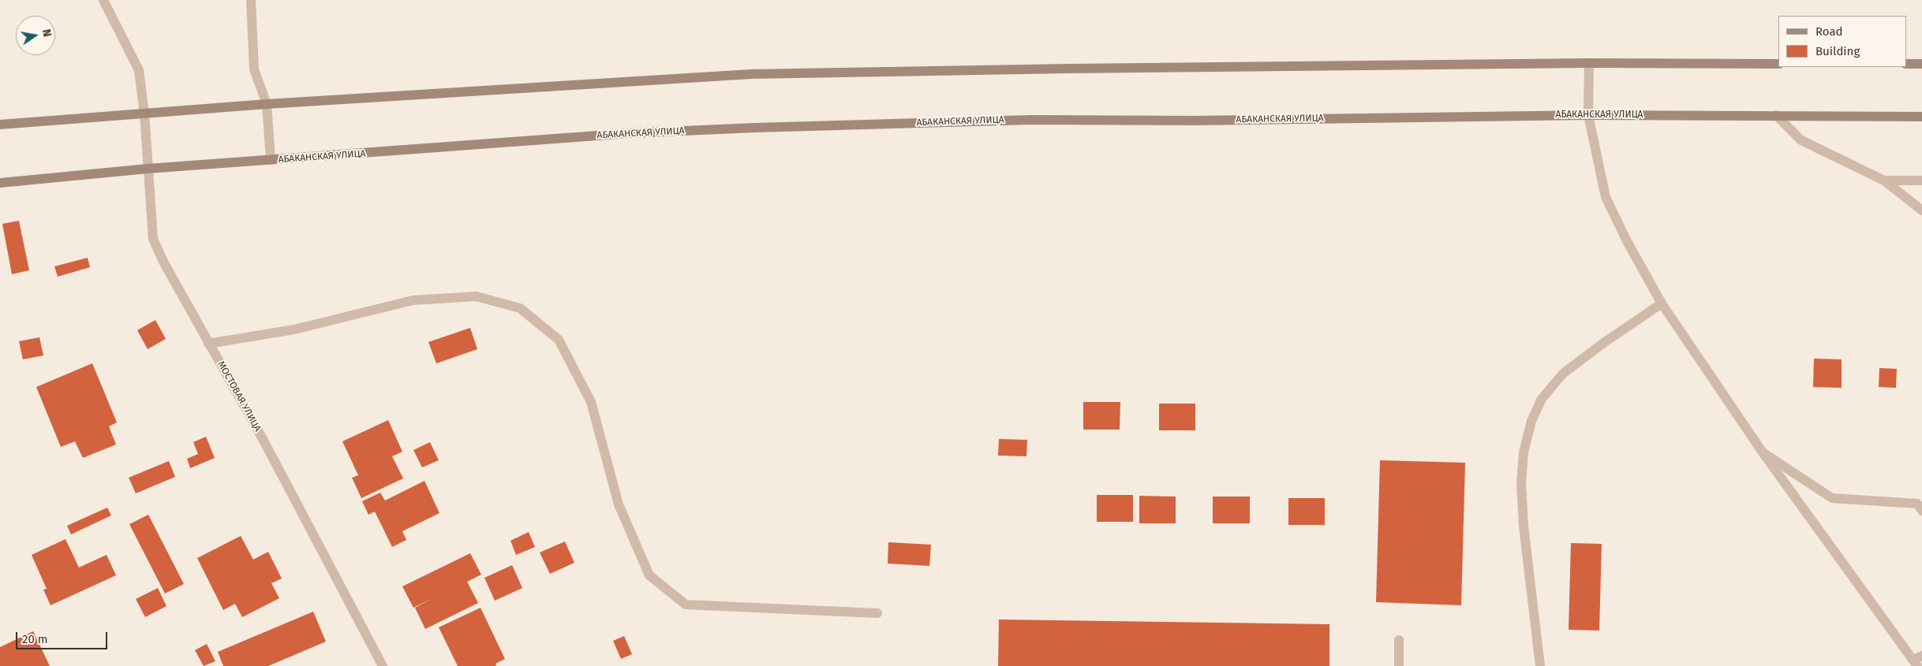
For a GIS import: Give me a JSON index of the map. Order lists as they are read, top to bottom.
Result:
{
  "streets": {
    "main road": ["АБАКАНСКАЯ УЛИЦА"],
    "street": ["МОСТОВАЯ УЛИЦА"]
  },
  "crossings": [
    ["АБАКАНСКАЯ УЛИЦА", "МОСТОВАЯ УЛИЦА"]
  ],
  "legend": ["Road", "Building"],
  "scale_bar": "20 m",
  "north": "right"
}
